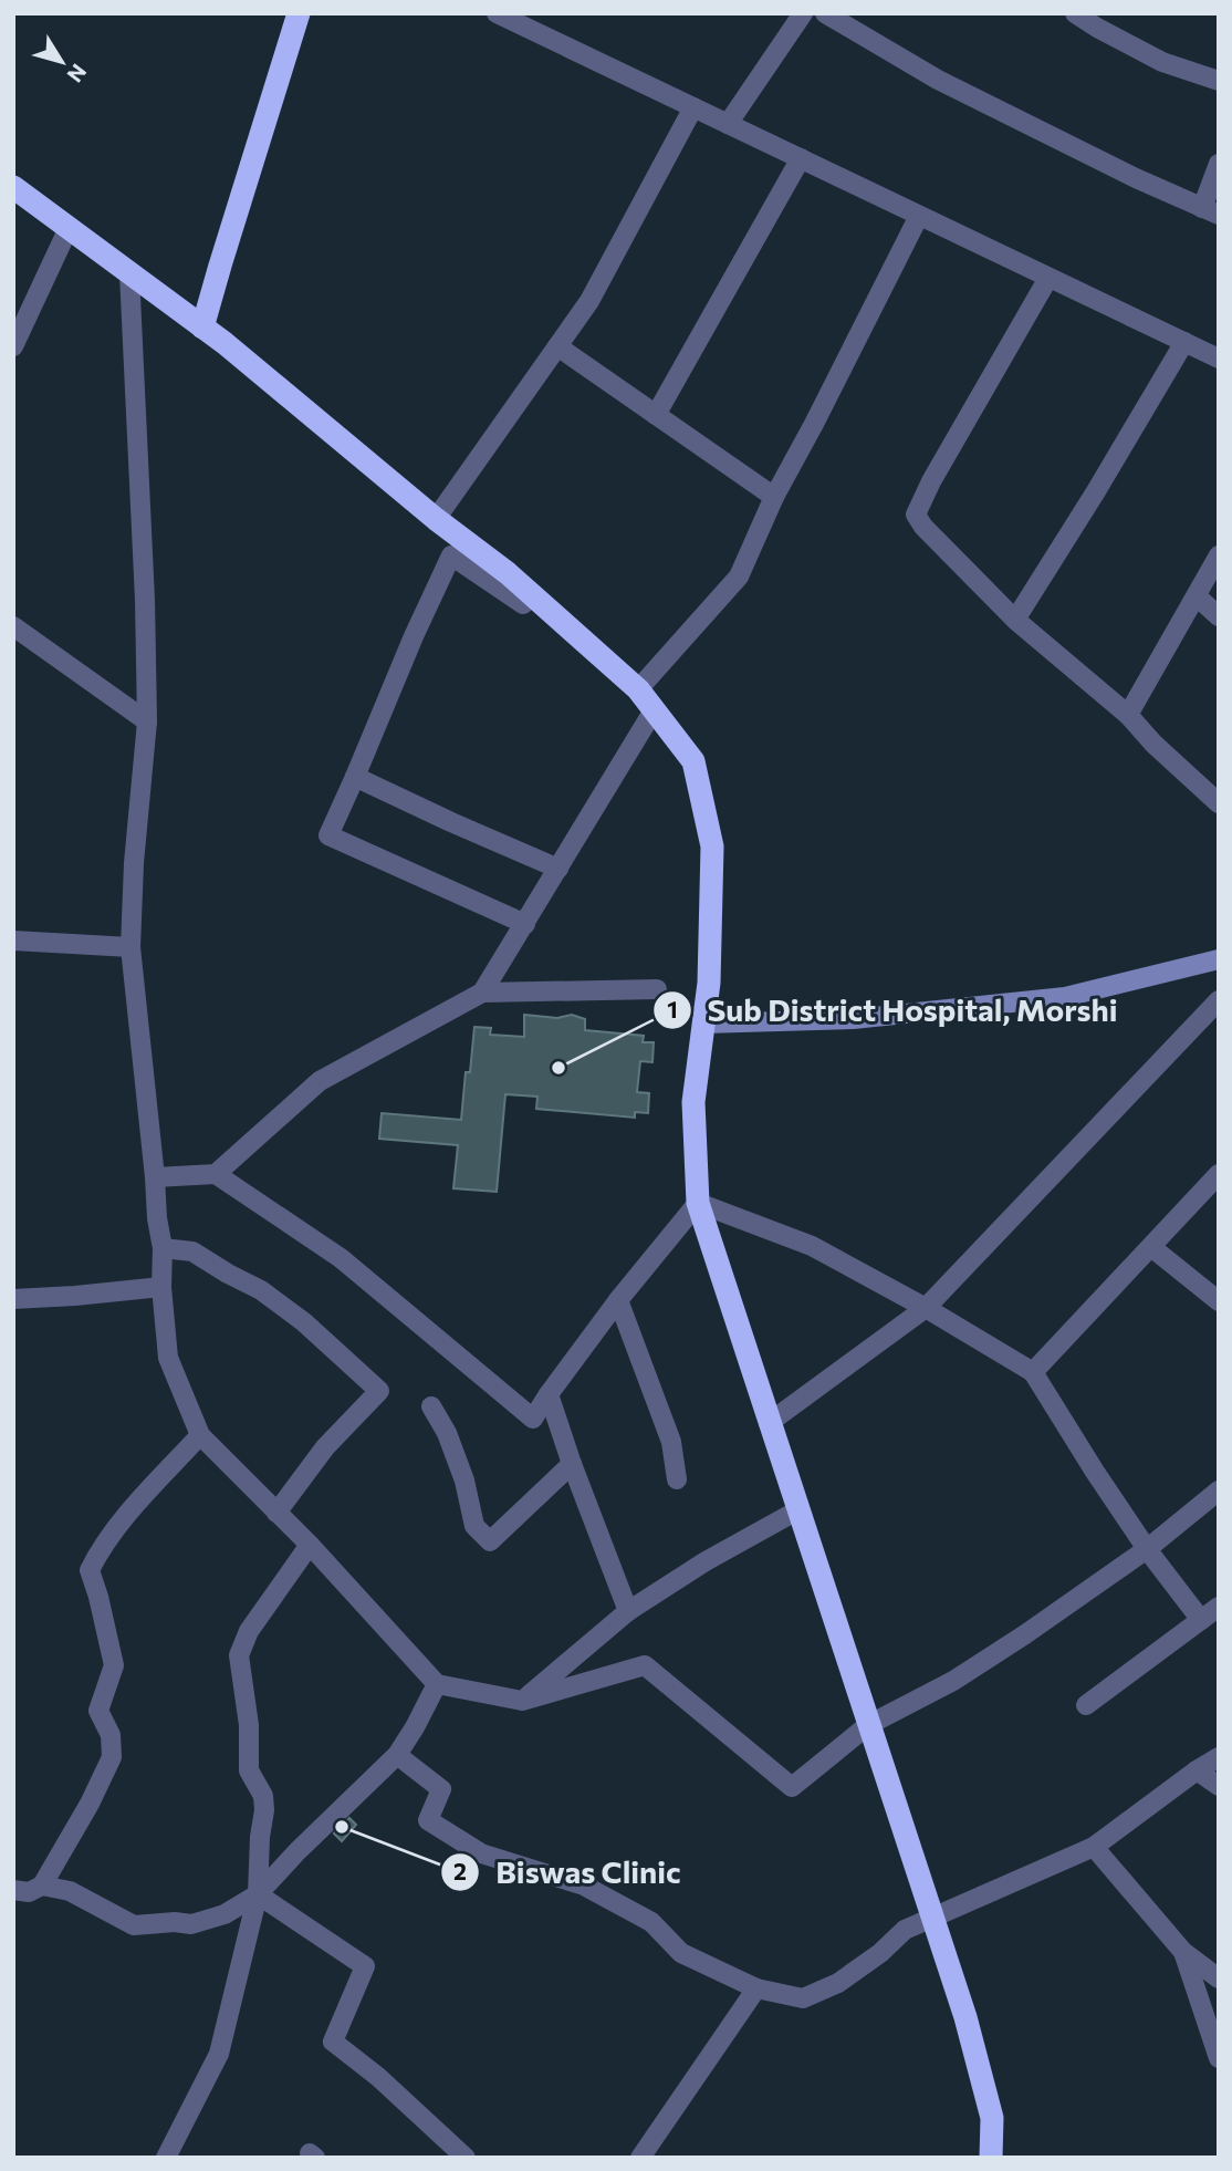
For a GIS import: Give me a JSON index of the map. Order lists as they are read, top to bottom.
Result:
{
  "places": ["Sub District Hospital, Morshi", "Biswas Clinic"],
  "north": "bottom right"
}
